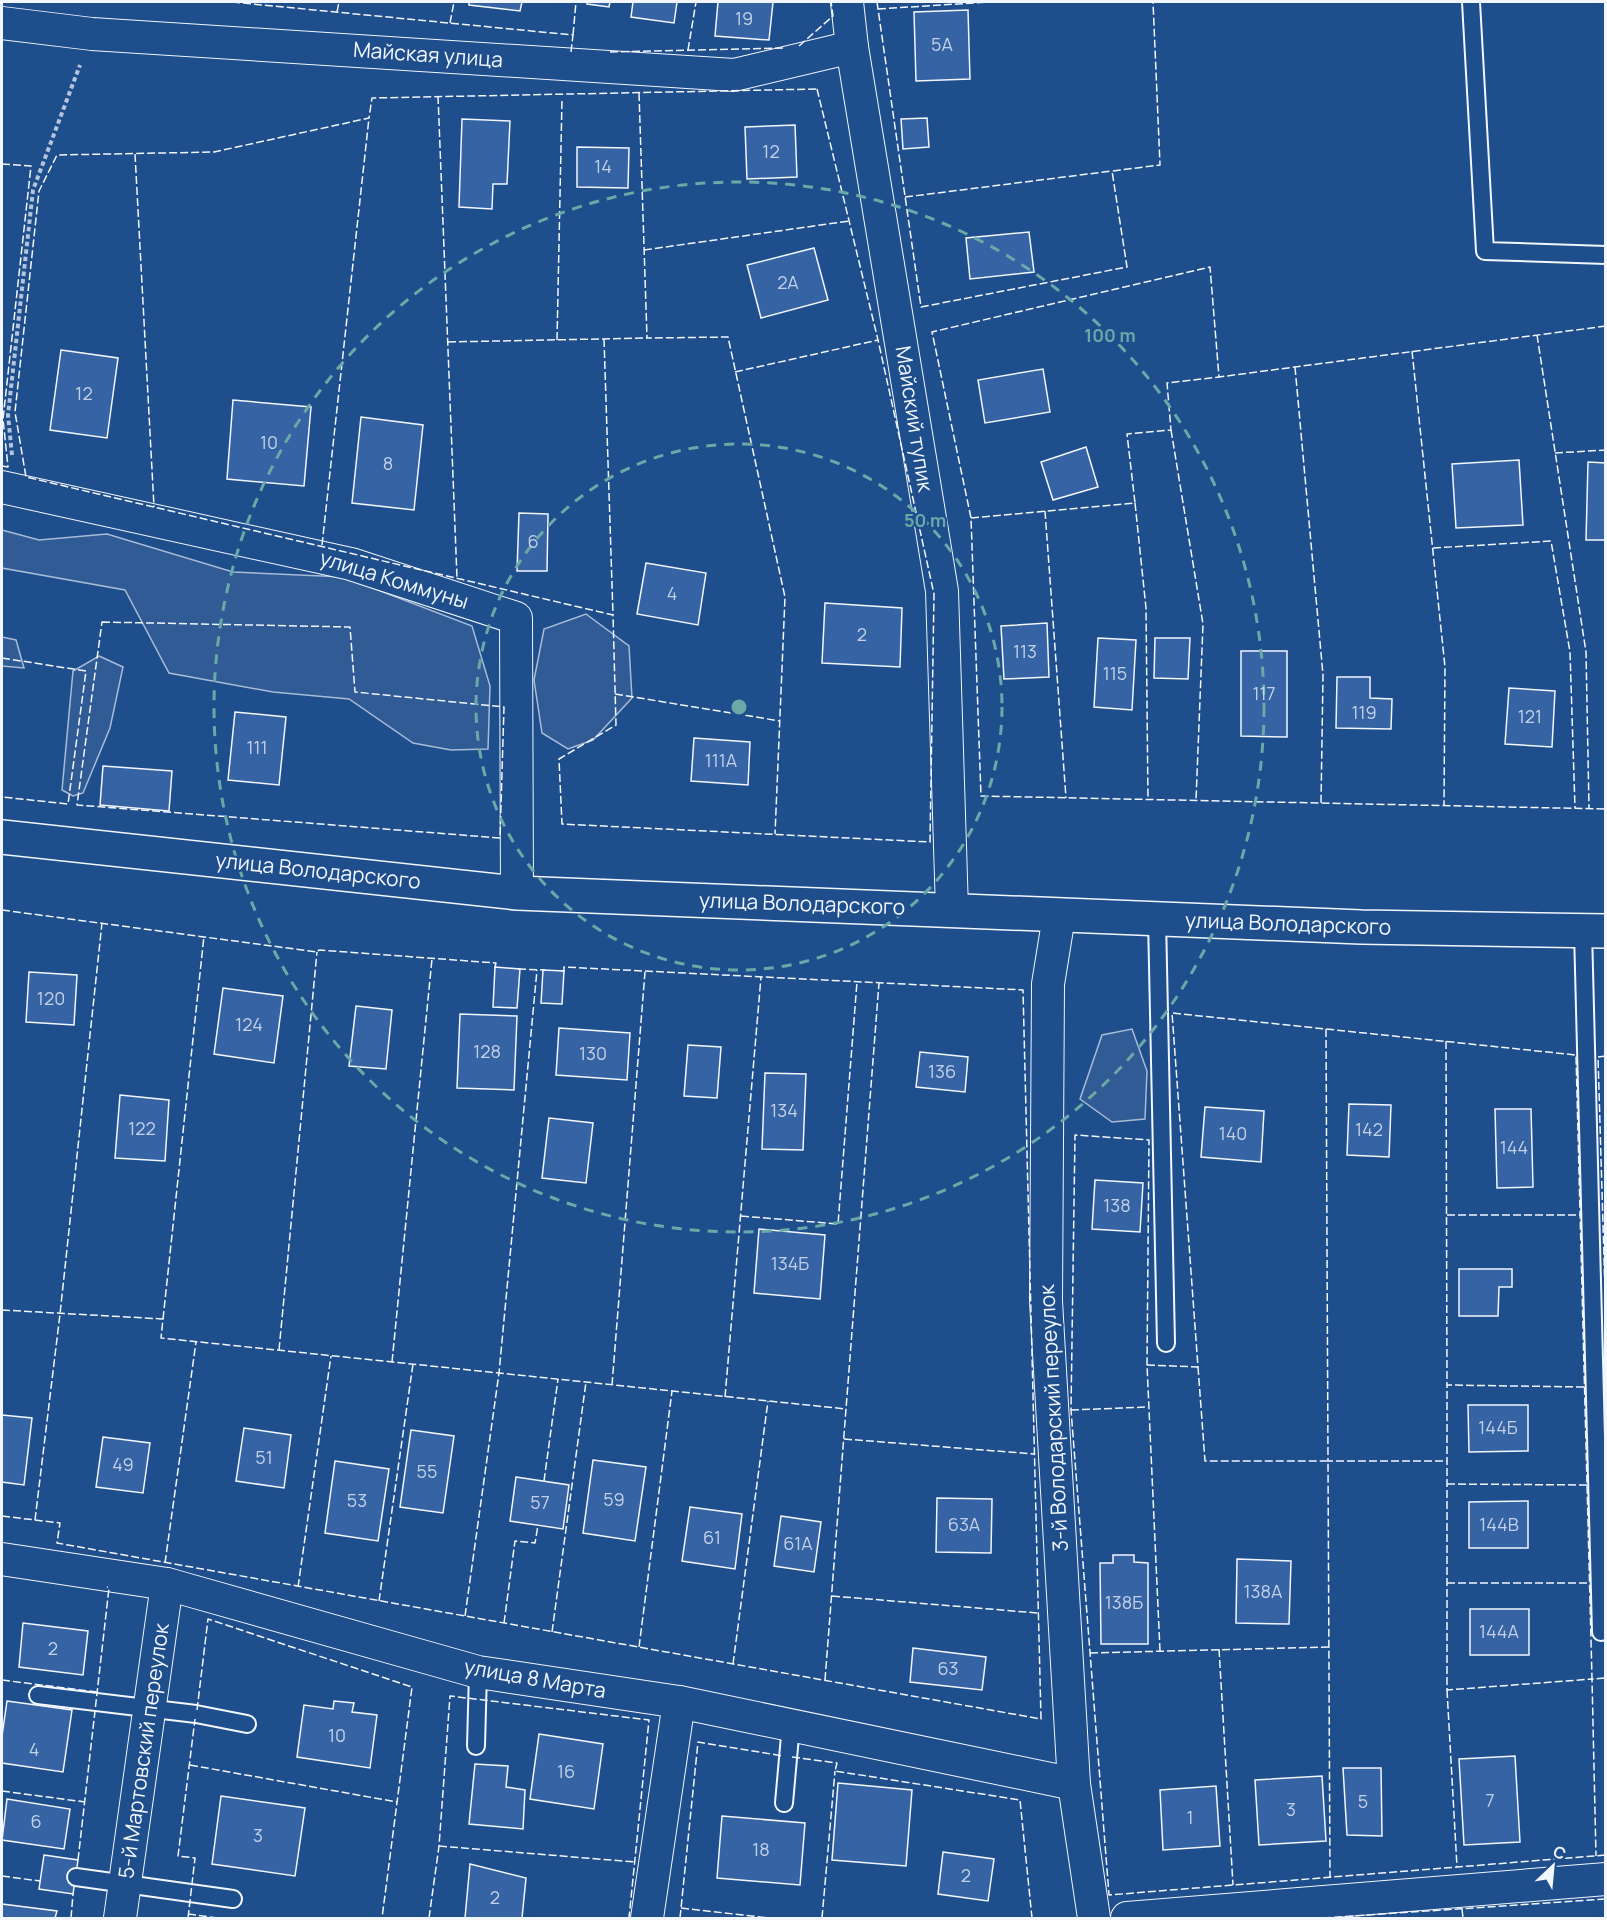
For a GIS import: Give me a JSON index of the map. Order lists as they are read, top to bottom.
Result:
{
  "streets": {
    "main road": ["улица Володарского"],
    "street": [
      "Майская улица",
      "Майский тупик",
      "улица Коммуны",
      "3-й Володарский переулок",
      "улица 8 Марта",
      "5-й Мартовский переулок"
    ]
  },
  "crossings": [
    ["Майская улица", "Майский тупик"],
    ["Майский тупик", "улица Володарского"],
    ["улица Коммуны", "улица Володарского"],
    ["улица Володарского", "3-й Володарский переулок"],
    ["3-й Володарский переулок", "улица 8 Марта"],
    ["улица 8 Марта", "5-й Мартовский переулок"]
  ],
  "house_numbers": [
    "19",
    "5А",
    "12",
    "14",
    "2А",
    "12",
    "10",
    "8",
    "6",
    "4",
    "2",
    "113",
    "115",
    "117",
    "119",
    "121",
    "111",
    "111А",
    "120",
    "124",
    "128",
    "130",
    "136",
    "134",
    "122",
    "142",
    "140",
    "144",
    "138",
    "134Б",
    "144Б",
    "51",
    "49",
    "55",
    "59",
    "53",
    "57",
    "63А",
    "144В",
    "61",
    "61А",
    "138А",
    "138Б",
    "144А",
    "2",
    "63",
    "10",
    "4",
    "16",
    "7",
    "5",
    "3",
    "1",
    "6",
    "3",
    "18",
    "2",
    "2"
  ],
  "north": "top right",
  "rings": ["100 m", "50 m"]
}
